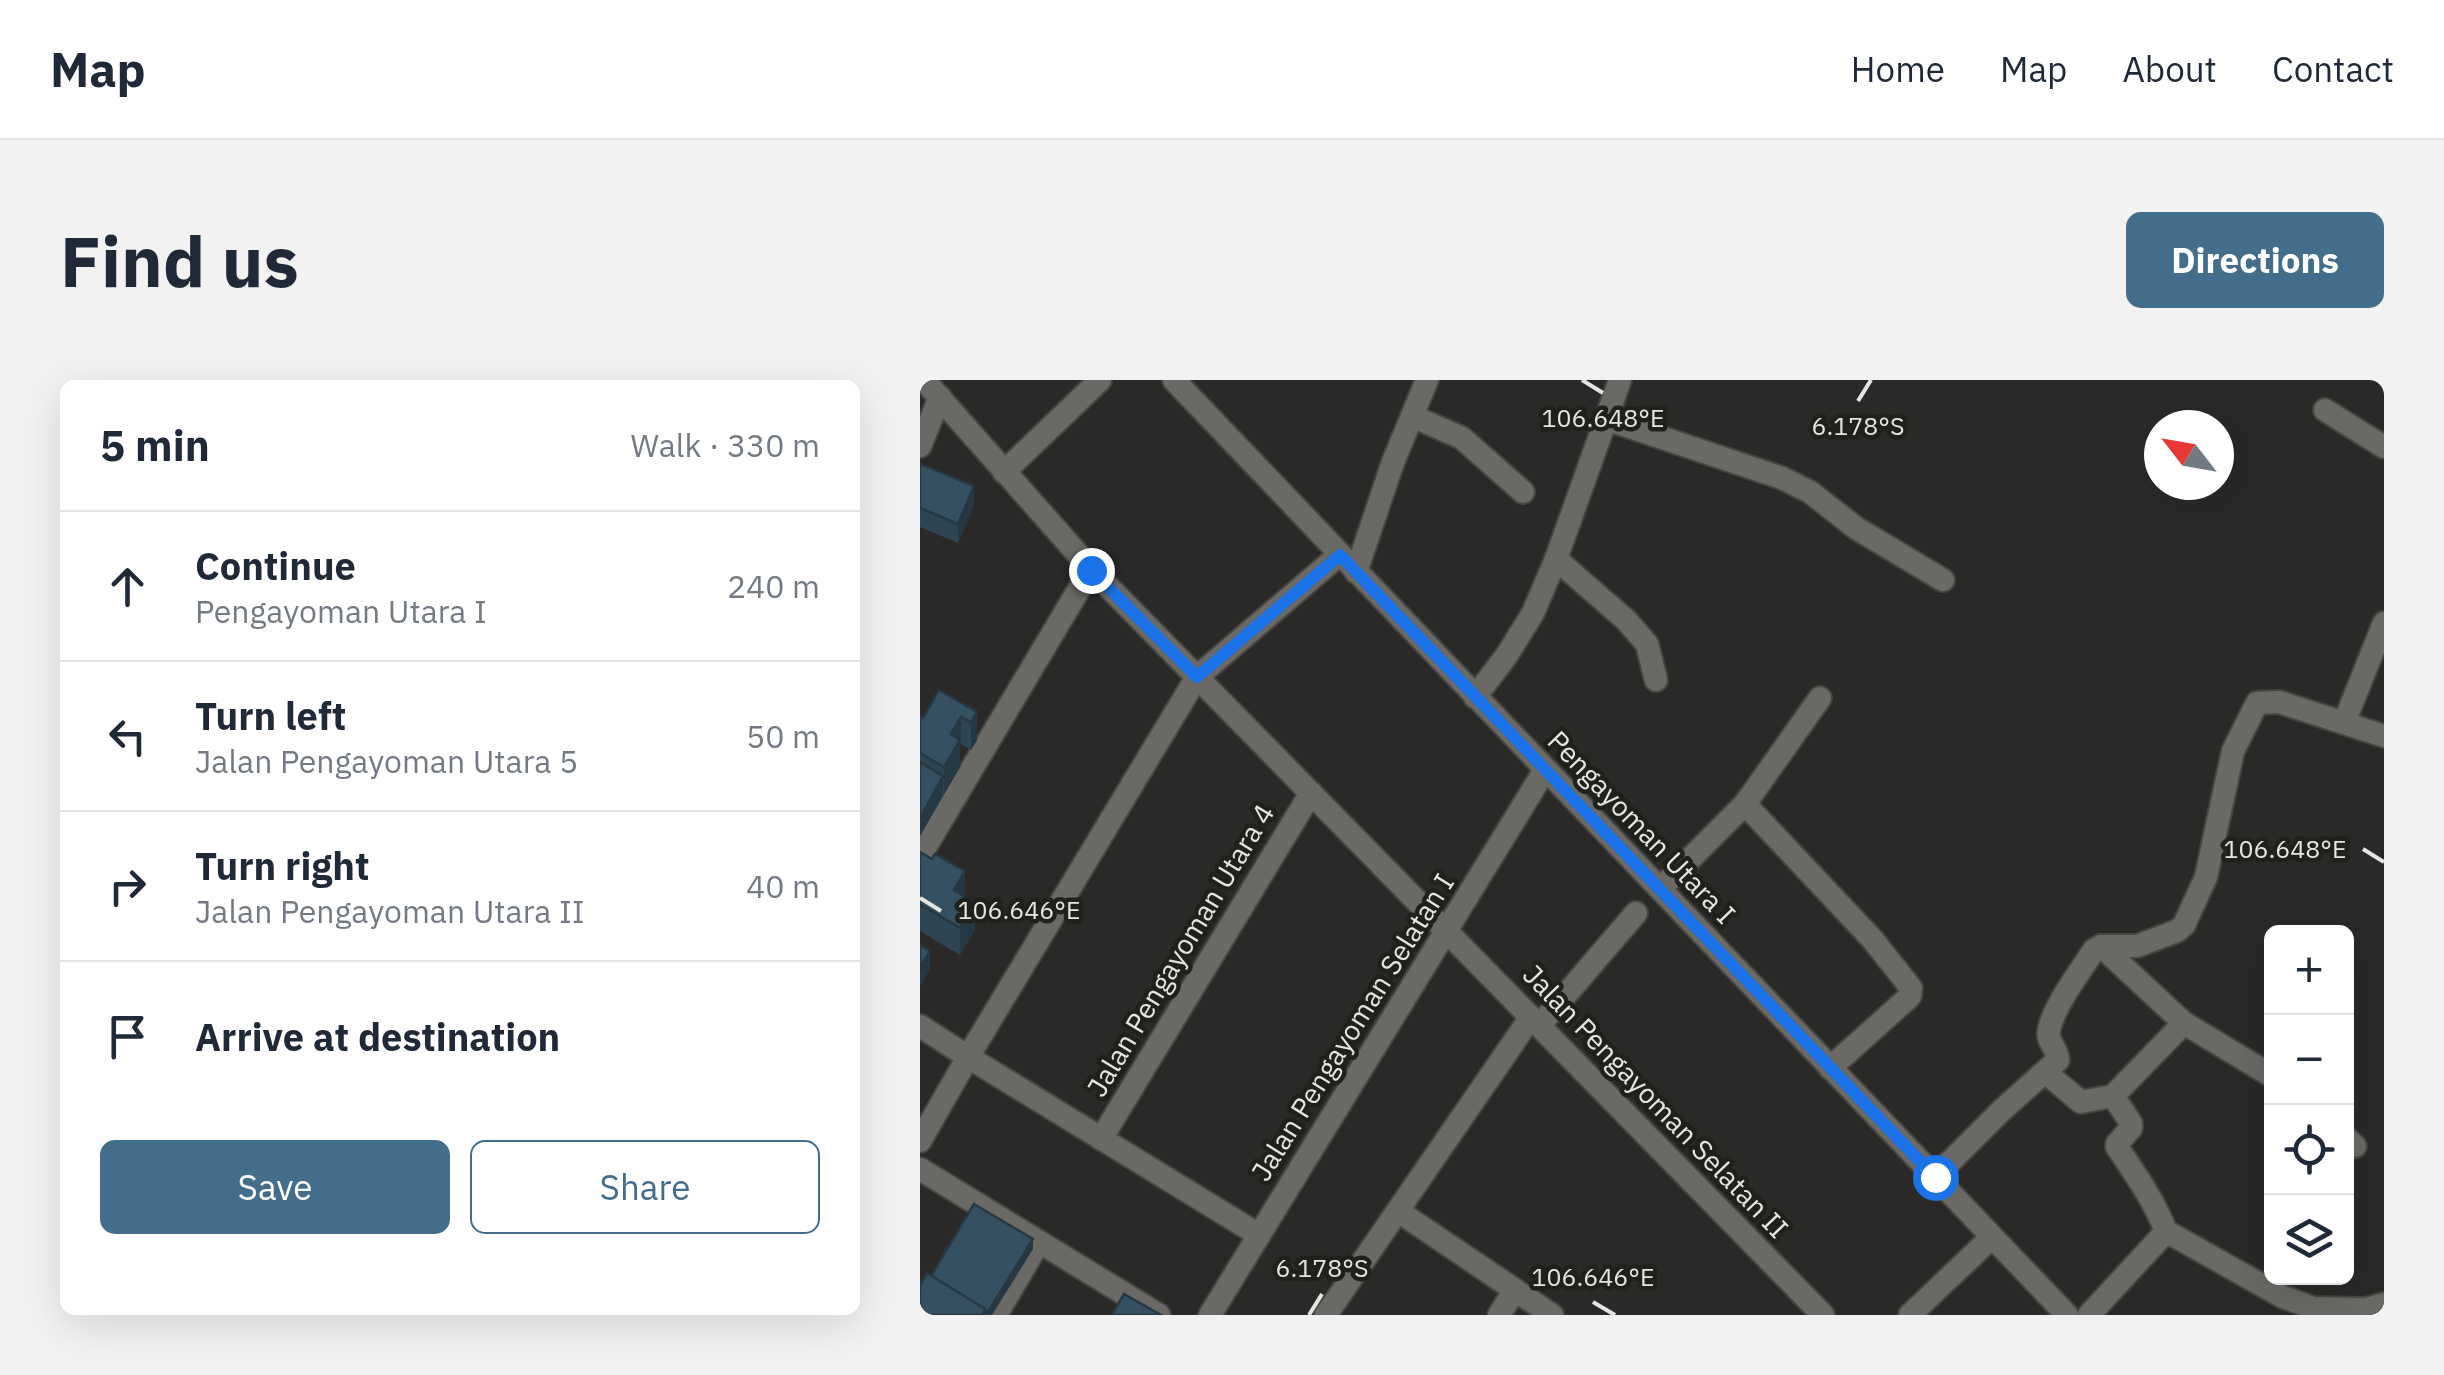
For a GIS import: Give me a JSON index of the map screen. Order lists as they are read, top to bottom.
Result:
{
  "streets": {
    "street": [
      "Pengayoman Utara I",
      "Jalan Pengayoman Utara 4",
      "Jalan Pengayoman Selatan I",
      "Jalan Pengayoman Selatan II"
    ]
  },
  "crossings": [
    ["Pengayoman Utara I", "Jalan Pengayoman Selatan I"],
    ["Jalan Pengayoman Utara 4", "Jalan Pengayoman Selatan II"],
    ["Jalan Pengayoman Selatan I", "Jalan Pengayoman Selatan II"]
  ],
  "north": "top left",
  "page": {
    "header": "Map",
    "nav": [
      "Home",
      "Map",
      "About",
      "Contact"
    ],
    "buttons": [
      "Directions",
      ["Save", "Share"]
    ],
    "title": "Find us",
    "heading": ["5 min", "Walk · 330 m"],
    "list": [
      ["Continue", "Pengayoman Utara I", "240 m"],
      ["Turn left", "Jalan Pengayoman Utara 5", "50 m"],
      ["Turn right", "Jalan Pengayoman Utara II", "40 m"],
      "Arrive at destination"
    ],
    "map_buttons": ["+", "−"]
  },
  "coordinates": ["106.648°E", "6.178°S", "106.646°E"]
}
